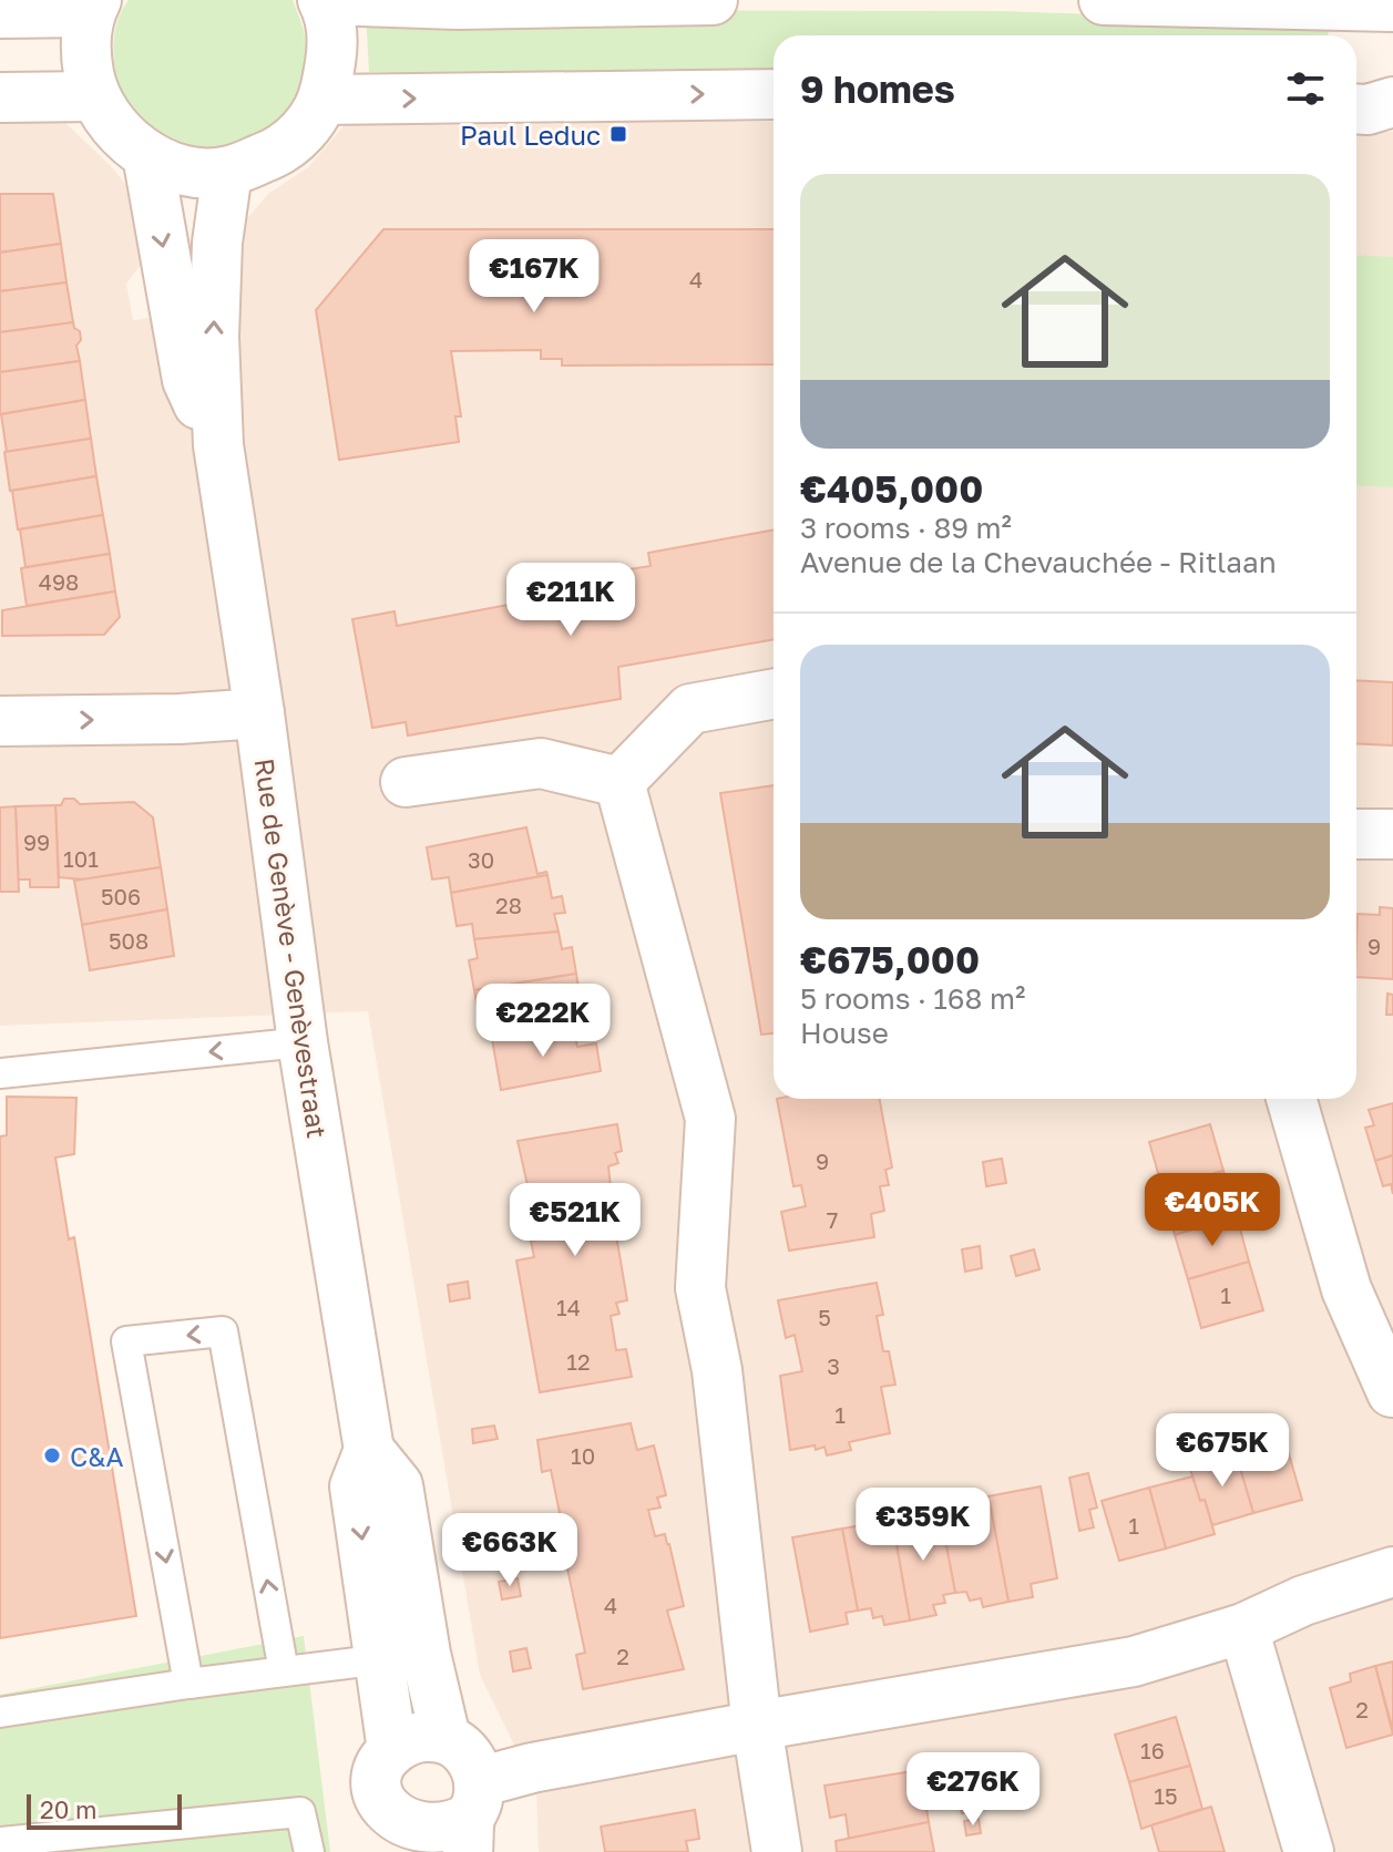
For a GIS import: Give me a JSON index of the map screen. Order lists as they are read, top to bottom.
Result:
{
  "streets": {
    "street": ["Rue de Genève - Genèvestraat"]
  },
  "places": {
    "transit": ["Paul Leduc"],
    "other": ["C&A"]
  },
  "house_numbers": [
    "4",
    "498",
    "99",
    "101",
    "30",
    "506",
    "28",
    "508",
    "9",
    "9",
    "7",
    "1",
    "14",
    "5",
    "12",
    "3",
    "1",
    "10",
    "1",
    "4",
    "2",
    "2",
    "16",
    "15"
  ],
  "scale_bar": "20 m",
  "page": {
    "heading": "9 homes",
    "list": [
      {
        "name": "€405,000",
        "note": "3 rooms · 89 m² · Avenue de la Chevauchée - Ritlaan"
      },
      {
        "name": "€675,000",
        "note": "5 rooms · 168 m² · House"
      }
    ],
    "price": [
      "€167K",
      "€211K",
      "€222K",
      "€405K",
      "€521K",
      "€675K",
      "€359K",
      "€663K",
      "€276K"
    ],
    "scale": "20 m"
  }
}
